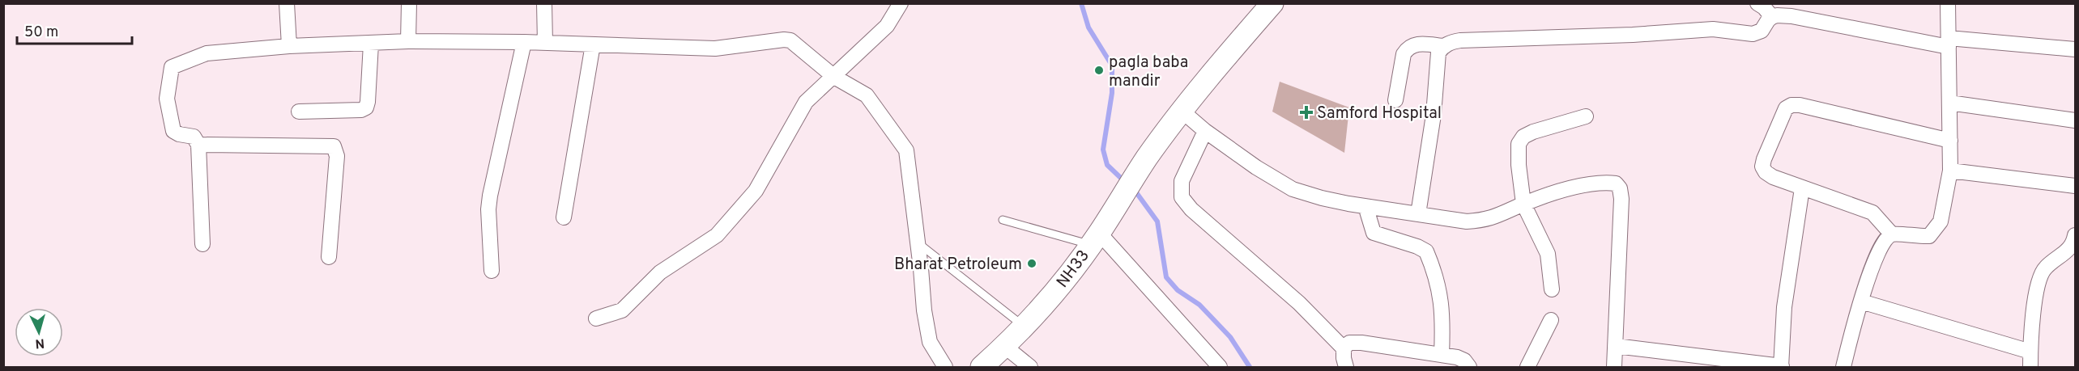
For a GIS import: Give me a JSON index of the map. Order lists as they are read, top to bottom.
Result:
{
  "streets": {
    "main road": ["NH33"]
  },
  "places": {
    "other": ["pagla baba mandir", "Bharat Petroleum"],
    "health": ["Samford Hospital"]
  },
  "scale_bar": "50 m",
  "north": "bottom"
}
